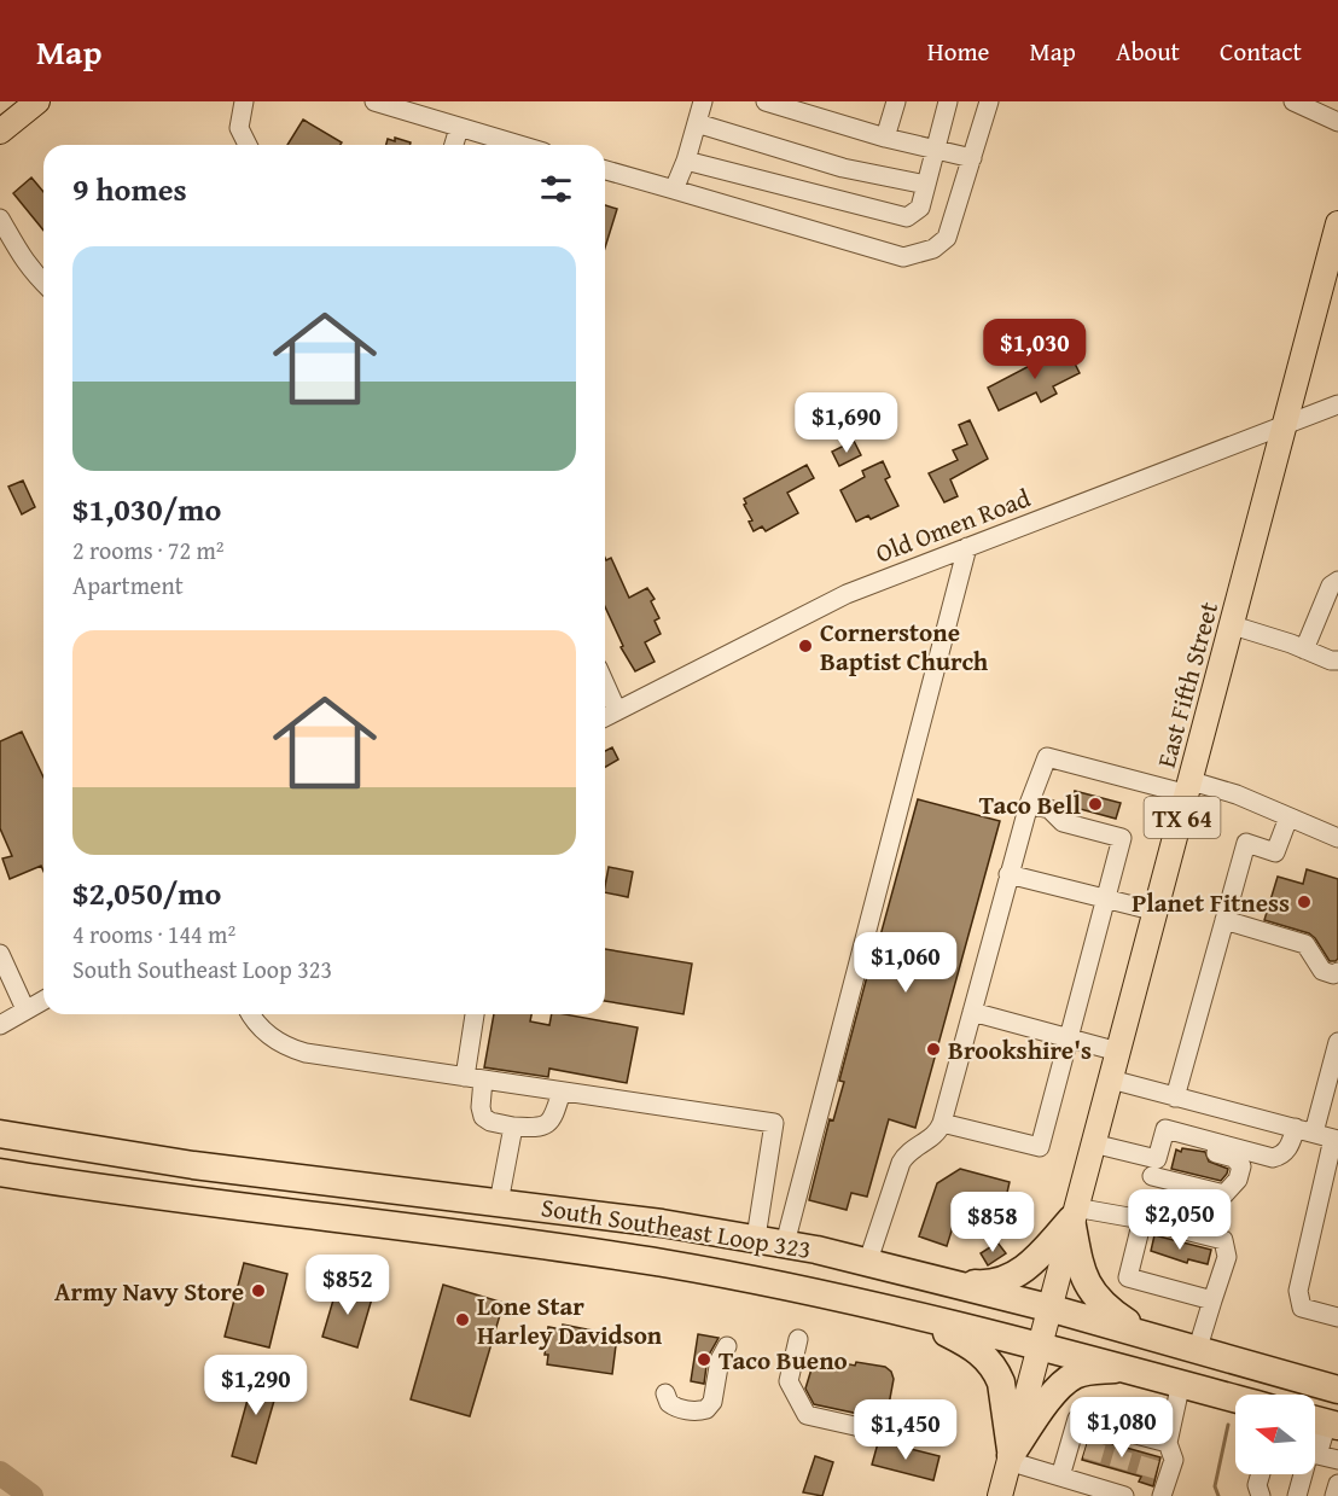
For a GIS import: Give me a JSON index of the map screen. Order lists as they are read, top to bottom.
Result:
{
  "streets": {
    "highway": ["South Southeast Loop 323"],
    "main road": ["East Fifth Street", "TX 64"],
    "street": ["Old Omen Road"]
  },
  "crossings": [
    ["Old Omen Road", "East Fifth Street"],
    ["East Fifth Street", "South Southeast Loop 323"]
  ],
  "places": [
    "Cornerstone Baptist Church",
    "Taco Bell",
    "Planet Fitness",
    "Brookshire's",
    "Army Navy Store",
    "Lone Star Harley Davidson",
    "Taco Bueno"
  ],
  "north": "left",
  "page": {
    "header": "Map",
    "nav": [
      "Home",
      "Map",
      "About",
      "Contact"
    ],
    "heading": "9 homes",
    "list": [
      {
        "name": "$1,030/mo",
        "note": "2 rooms · 72 m² · Apartment"
      },
      {
        "name": "$2,050/mo",
        "note": "4 rooms · 144 m² · South Southeast Loop 323"
      }
    ],
    "price": [
      "$1,030",
      "$1,690",
      "$1,060",
      "$2,050",
      "$858",
      "$852",
      "$1,290",
      "$1,080",
      "$1,450"
    ]
  }
}
